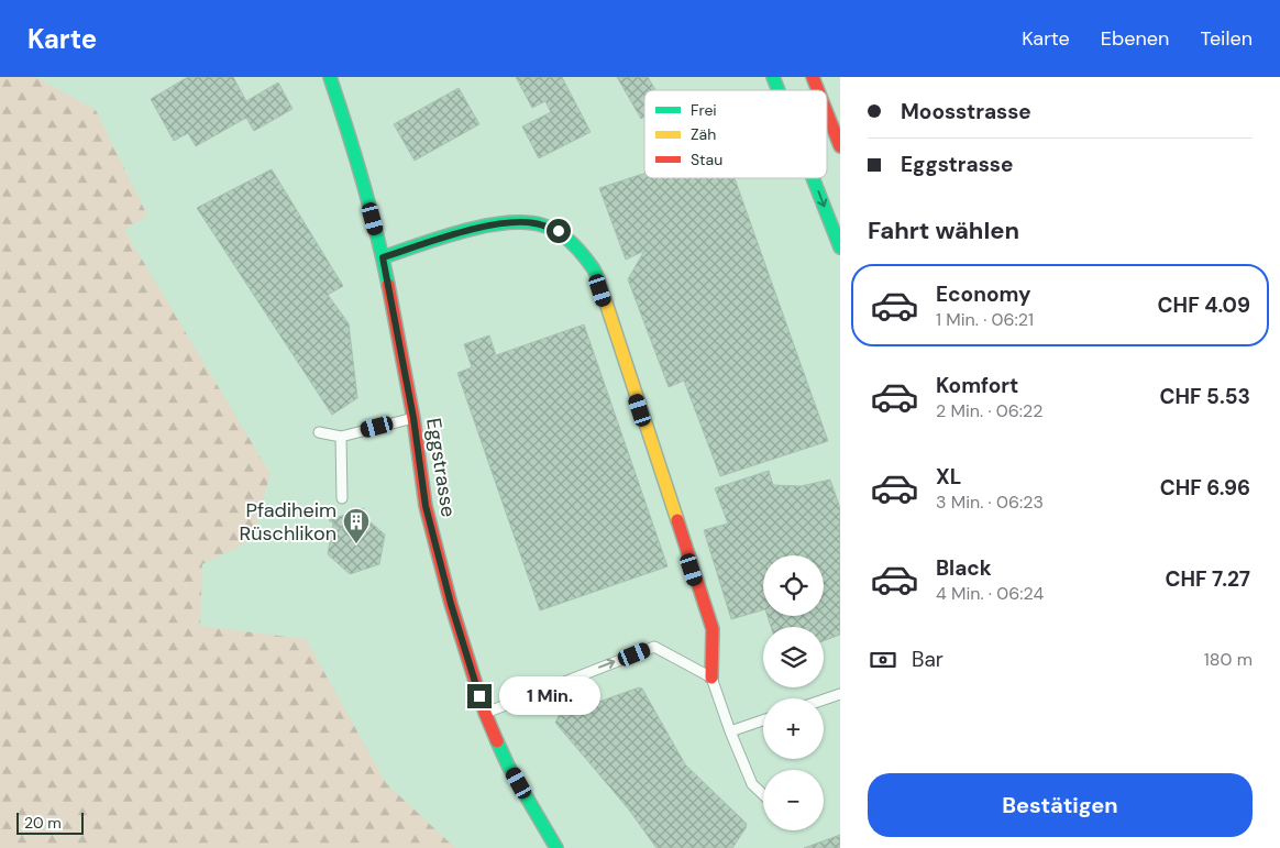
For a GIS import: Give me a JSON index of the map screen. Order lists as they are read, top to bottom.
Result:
{
  "streets": {
    "main road": ["Eggstrasse"]
  },
  "places": {
    "building": ["Pfadiheim Rüschlikon"]
  },
  "legend": ["Frei", "Zäh", "Stau"],
  "scale_bar": "20 m",
  "page": {
    "header": "Karte",
    "nav": ["Karte", "Ebenen", "Teilen"],
    "banner": ["Moosstrasse", "Eggstrasse"],
    "heading": "Fahrt wählen",
    "list": [
      {
        "name": "Economy",
        "note": "1 Min. · 06:21",
        "value": "CHF 4.09"
      },
      {
        "name": "Komfort",
        "note": "2 Min. · 06:22",
        "value": "CHF 5.53"
      },
      {
        "name": "XL",
        "note": "3 Min. · 06:23",
        "value": "CHF 6.96"
      },
      {
        "name": "Black",
        "note": "4 Min. · 06:24",
        "value": "CHF 7.27"
      }
    ],
    "map_buttons": ["+", "−"],
    "pay": ["Bar", "180 m"],
    "bubble": "1 Min.",
    "buttons": "Bestätigen",
    "scale": "20 m"
  }
}
